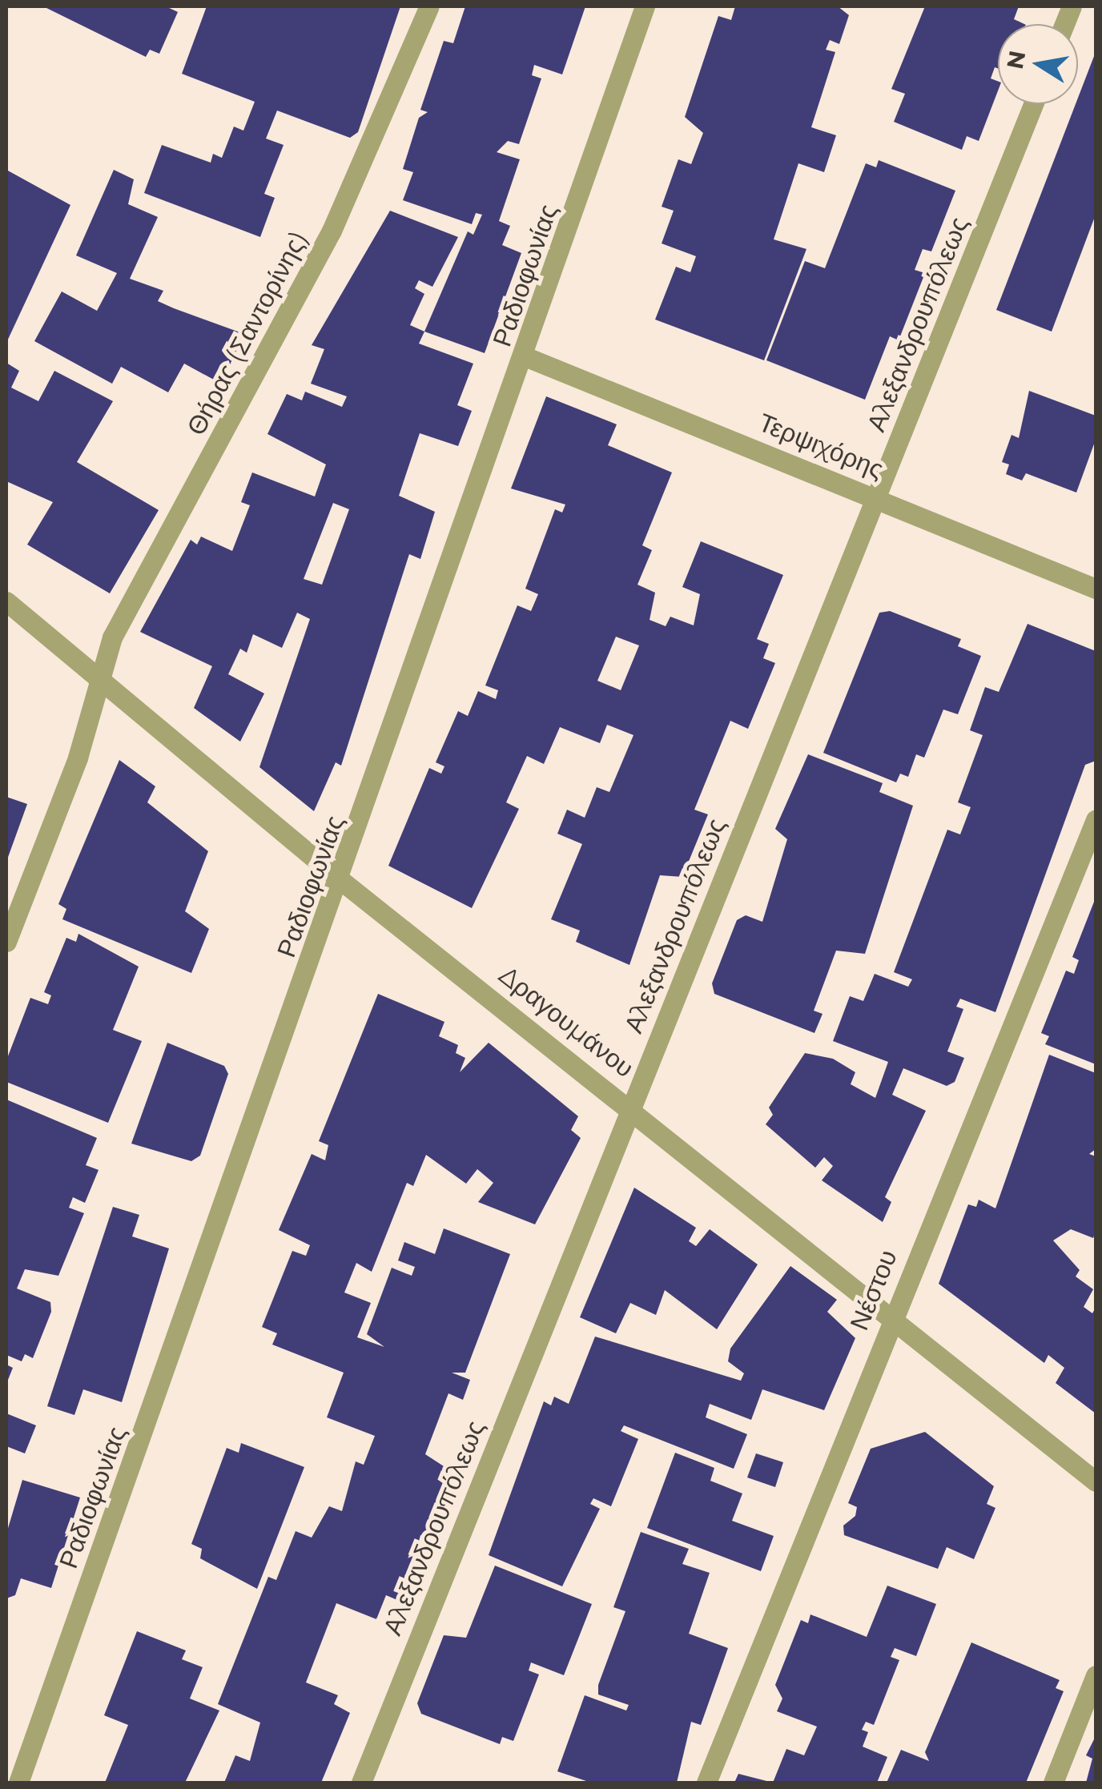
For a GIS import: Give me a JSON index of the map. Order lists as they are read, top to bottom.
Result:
{
  "streets": {
    "street": [
      "Ραδιοφωνίας",
      "Αλεξανδρουπόλεως",
      "Θήρας (Σαντορίνης)",
      "Τερψιχόρης",
      "Δραγουμάνου",
      "Νέστου"
    ]
  },
  "crossings": [
    ["Ραδιοφωνίας", "Τερψιχόρης"],
    ["Ραδιοφωνίας", "Δραγουμάνου"],
    ["Αλεξανδρουπόλεως", "Τερψιχόρης"],
    ["Αλεξανδρουπόλεως", "Δραγουμάνου"],
    ["Θήρας (Σαντορίνης)", "Δραγουμάνου"],
    ["Δραγουμάνου", "Νέστου"]
  ],
  "north": "left"
}
